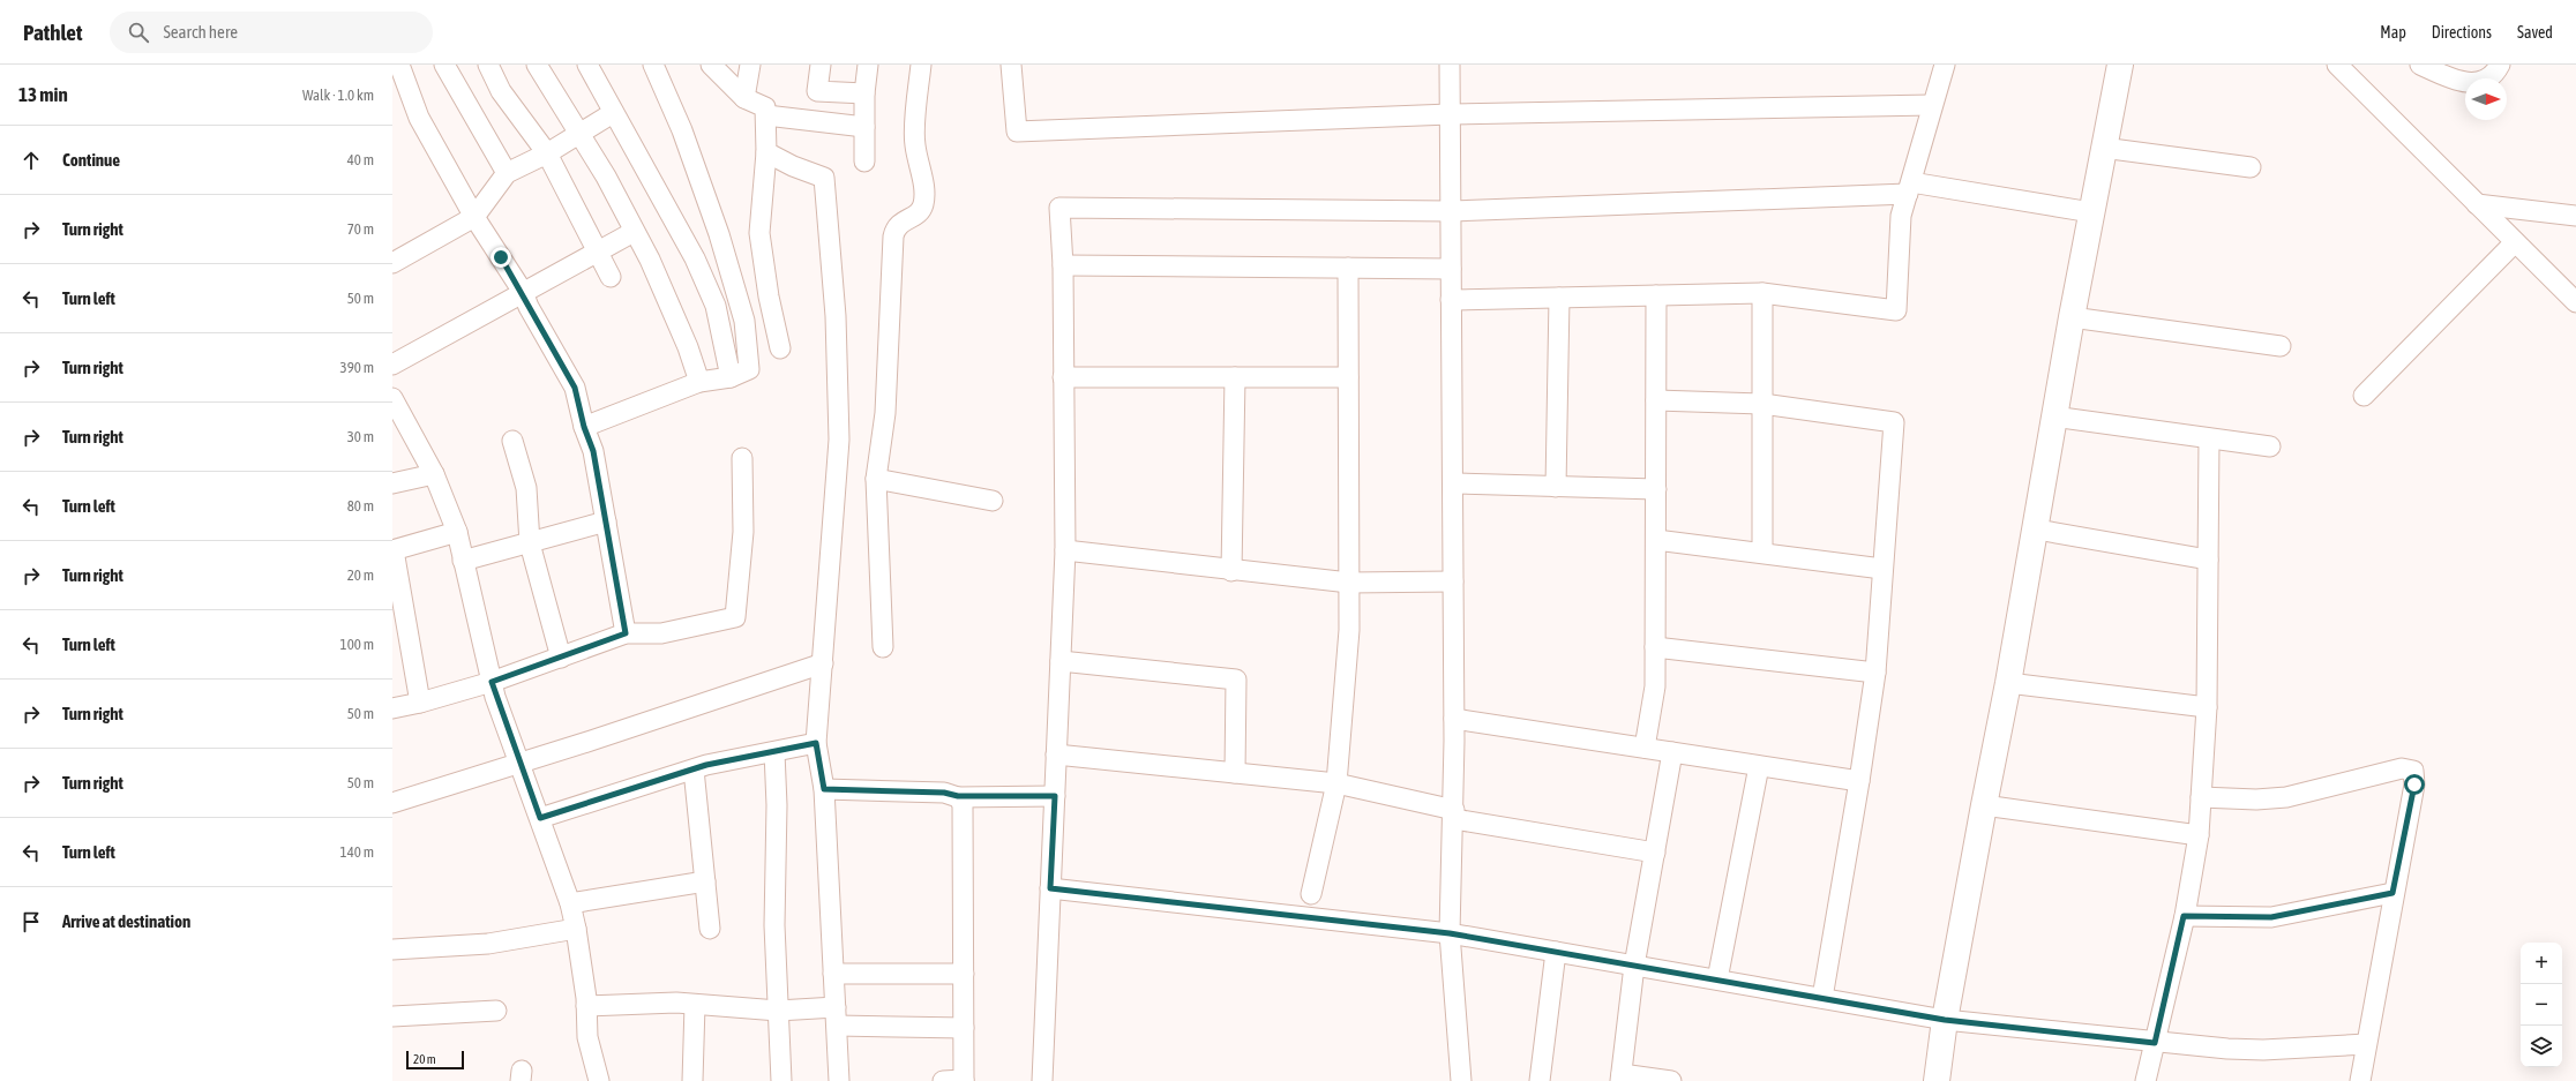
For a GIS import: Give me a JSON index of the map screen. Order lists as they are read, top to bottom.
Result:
{
  "scale_bar": "20 m",
  "north": "right",
  "page": {
    "header": "Pathlet",
    "search": "Search here",
    "nav": ["Map", "Directions", "Saved"],
    "heading": ["13 min", "Walk · 1.0 km"],
    "list": [
      ["Continue", "40 m"],
      ["Turn right", "70 m"],
      ["Turn left", "50 m"],
      ["Turn right", "390 m"],
      ["Turn right", "30 m"],
      ["Turn left", "80 m"],
      ["Turn right", "20 m"],
      ["Turn left", "100 m"],
      ["Turn right", "50 m"],
      ["Turn right", "50 m"],
      ["Turn left", "140 m"],
      "Arrive at destination"
    ],
    "map_buttons": ["+", "−"],
    "scale": "20 m"
  }
}
